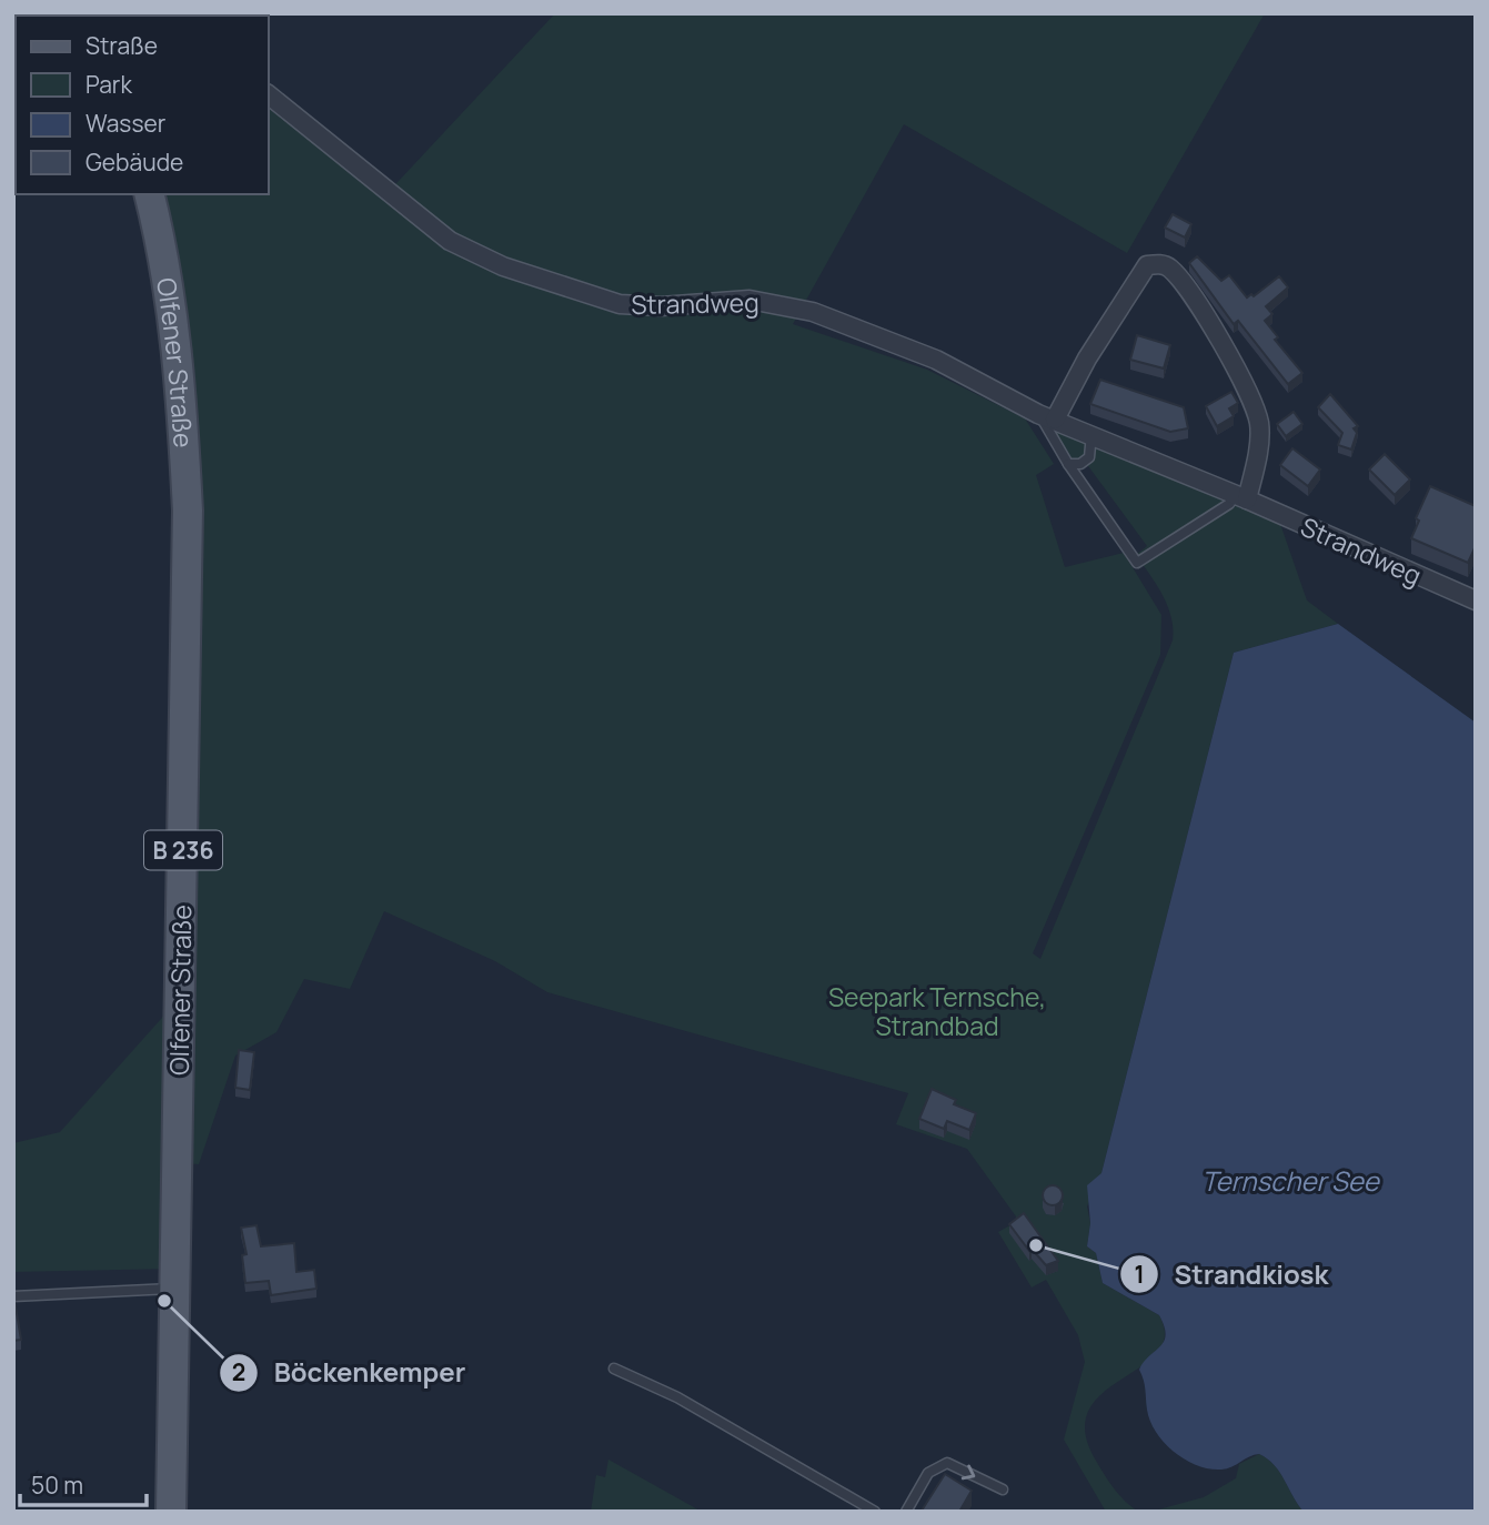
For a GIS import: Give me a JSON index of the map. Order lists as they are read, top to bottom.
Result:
{
  "streets": {
    "main road": ["Olfener Straße", "B 236"],
    "street": ["Strandweg"]
  },
  "water": ["Ternscher See"],
  "parks": ["Seepark Ternsche, Strandbad"],
  "places": ["Strandkiosk", "Böckenkemper"],
  "legend": [
    "Straße",
    "Park",
    "Wasser",
    "Gebäude"
  ],
  "scale_bar": "50 m"
}
